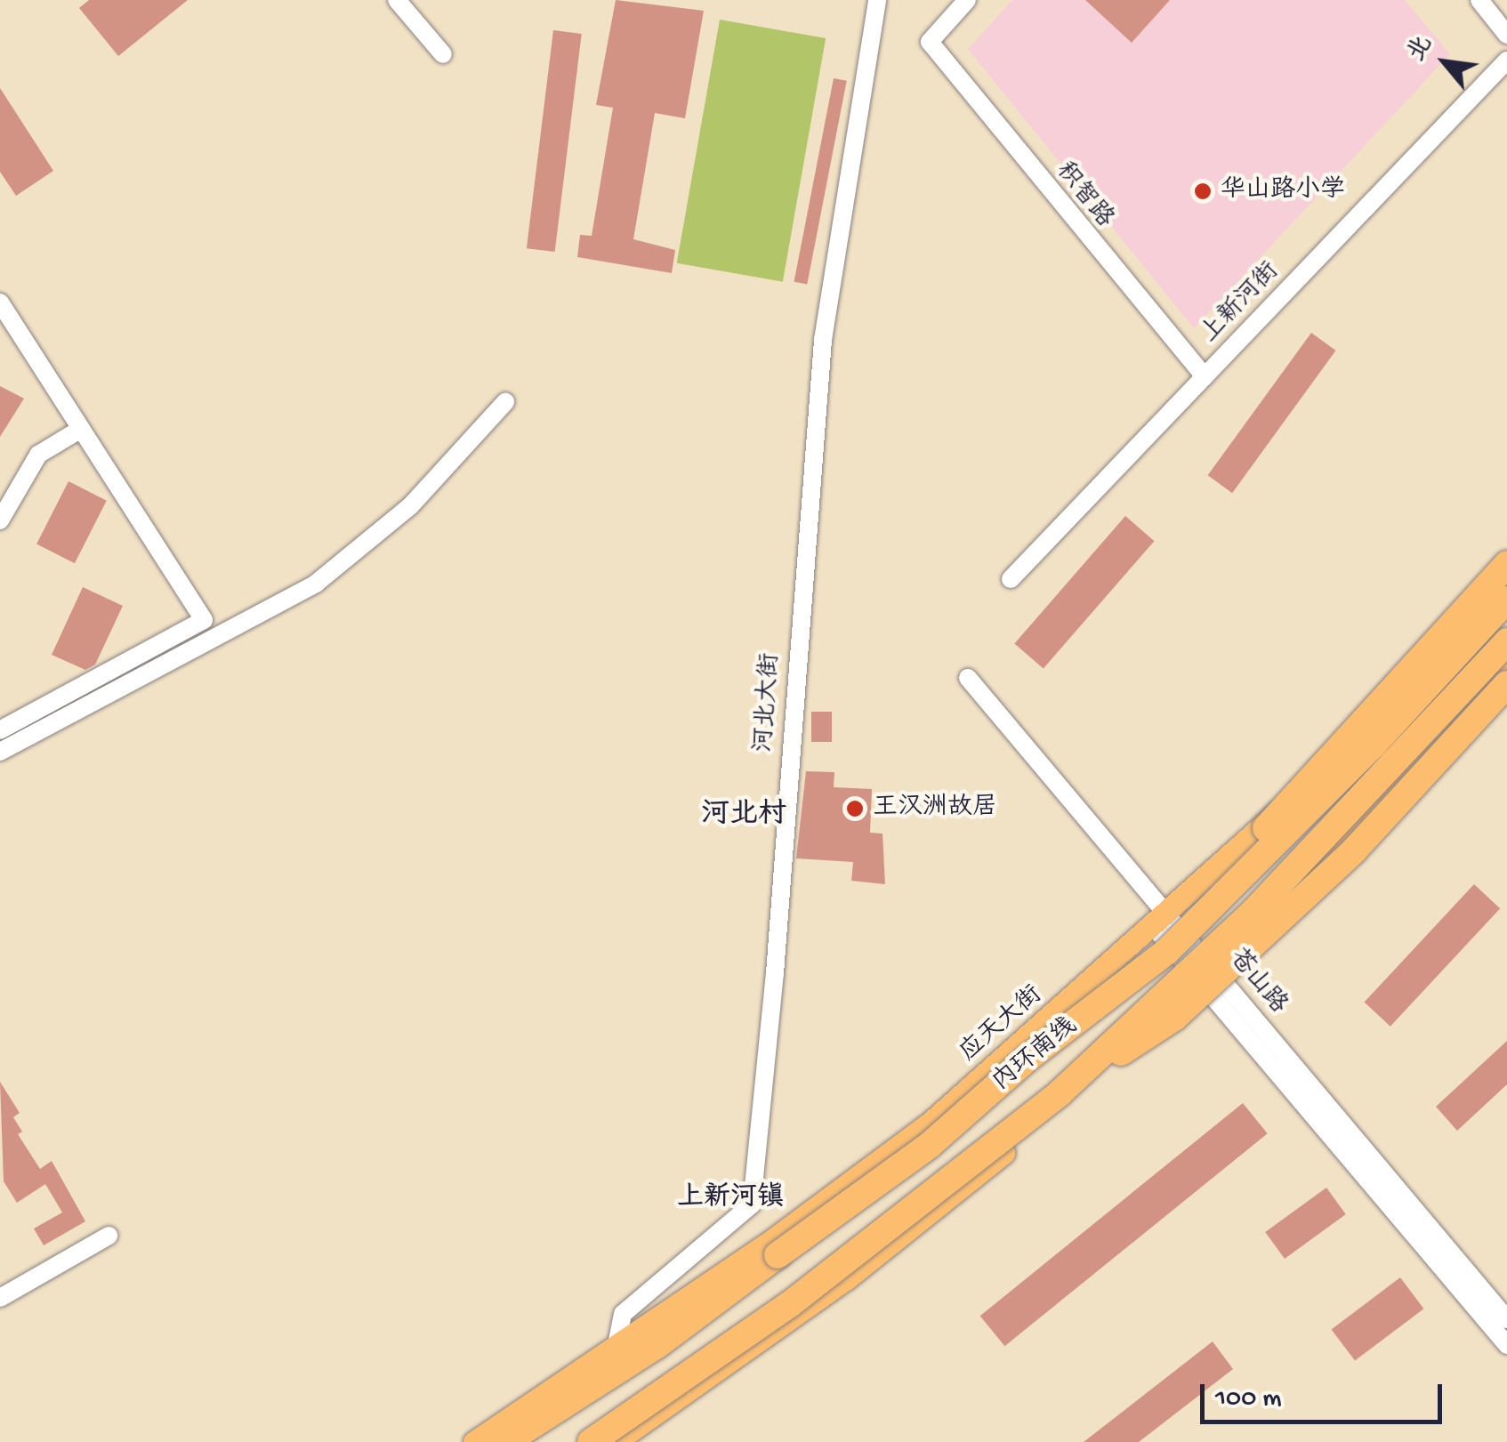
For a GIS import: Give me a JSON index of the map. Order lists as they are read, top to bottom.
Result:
{
  "streets": {
    "highway": ["内环南线"],
    "main road": ["应天大街"],
    "street": [
      "积智路",
      "上新河街",
      "河北大街",
      "苍山路"
    ]
  },
  "crossings": [
    ["积智路", "上新河街"],
    ["河北大街", "应天大街"],
    ["苍山路", "应天大街"]
  ],
  "districts": ["河北村", "上新河镇"],
  "places": ["华山路小学", "王汉洲故居"],
  "scale_bar": "100 m",
  "north": "top left"
}
